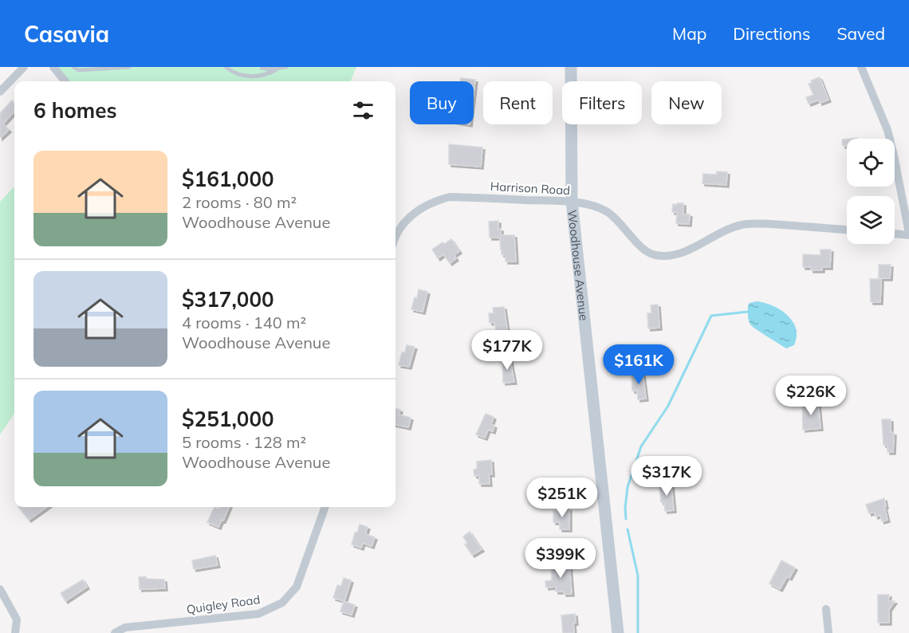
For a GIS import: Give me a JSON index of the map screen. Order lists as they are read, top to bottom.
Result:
{
  "streets": {
    "main road": ["Woodhouse Avenue"],
    "street": ["Harrison Road", "Quigley Road"]
  },
  "crossings": [
    ["Harrison Road", "Woodhouse Avenue"]
  ],
  "page": {
    "header": "Casavia",
    "nav": ["Map", "Directions", "Saved"],
    "chip": [
      "Buy",
      "Rent",
      "Filters",
      "New"
    ],
    "heading": "6 homes",
    "list": [
      {
        "name": "$161,000",
        "note": "2 rooms · 80 m² · Woodhouse Avenue"
      },
      {
        "name": "$317,000",
        "note": "4 rooms · 140 m² · Woodhouse Avenue"
      },
      {
        "name": "$251,000",
        "note": "5 rooms · 128 m² · Woodhouse Avenue"
      }
    ],
    "price": [
      "$177K",
      "$161K",
      "$226K",
      "$317K",
      "$251K",
      "$399K"
    ]
  }
}
